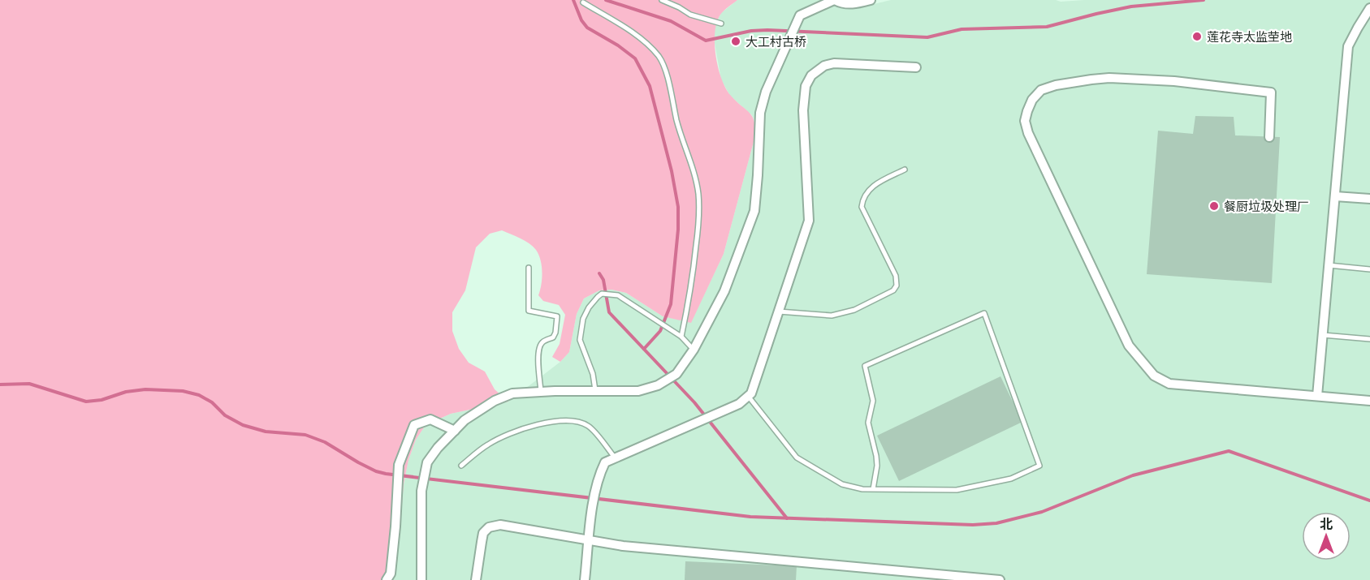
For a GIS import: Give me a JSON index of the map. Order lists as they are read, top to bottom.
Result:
{
  "places": ["莲花寺太监茔地", "大工村古桥", "餐厨垃圾处理厂"],
  "north": "top"
}
